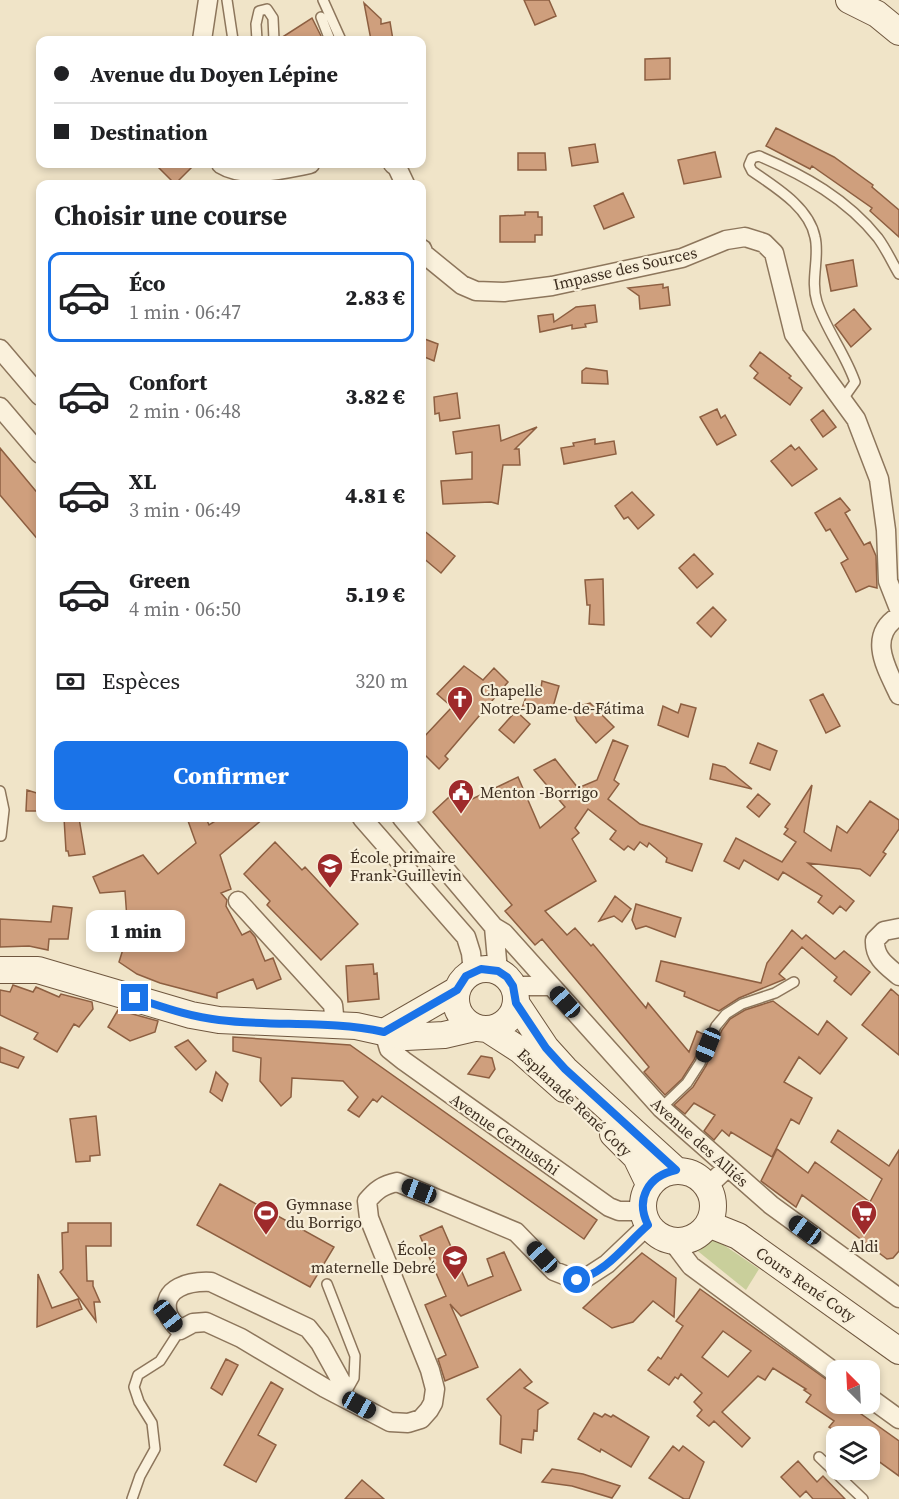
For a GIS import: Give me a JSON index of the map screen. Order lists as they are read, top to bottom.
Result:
{
  "streets": {
    "street": [
      "Impasse des Sources",
      "Esplanade René Coty",
      "Avenue Cernuschi",
      "Avenue des Alliés",
      "Cours René Coty"
    ]
  },
  "crossings": [
    ["Esplanade René Coty", "Avenue Cernuschi"],
    ["Esplanade René Coty", "Cours René Coty"],
    ["Avenue Cernuschi", "Cours René Coty"]
  ],
  "places": {
    "church": ["Chapelle Notre-Dame-de-Fátima"],
    "public building": ["Menton -Borrigo"],
    "school or university": ["École primaire Frank-Guillevin", "École maternelle Debré"],
    "sports": ["Gymnase du Borrigo"],
    "supermarket": ["Aldi"]
  },
  "north": "top left",
  "page": {
    "banner": ["Avenue du Doyen Lépine", "Destination"],
    "heading": "Choisir une course",
    "list": [
      {
        "name": "Éco",
        "note": "1 min · 06:47",
        "value": "2.83 €"
      },
      {
        "name": "Confort",
        "note": "2 min · 06:48",
        "value": "3.82 €"
      },
      {
        "name": "XL",
        "note": "3 min · 06:49",
        "value": "4.81 €"
      },
      {
        "name": "Green",
        "note": "4 min · 06:50",
        "value": "5.19 €"
      }
    ],
    "pay": ["Espèces", "320 m"],
    "buttons": "Confirmer",
    "bubble": "1 min"
  }
}
